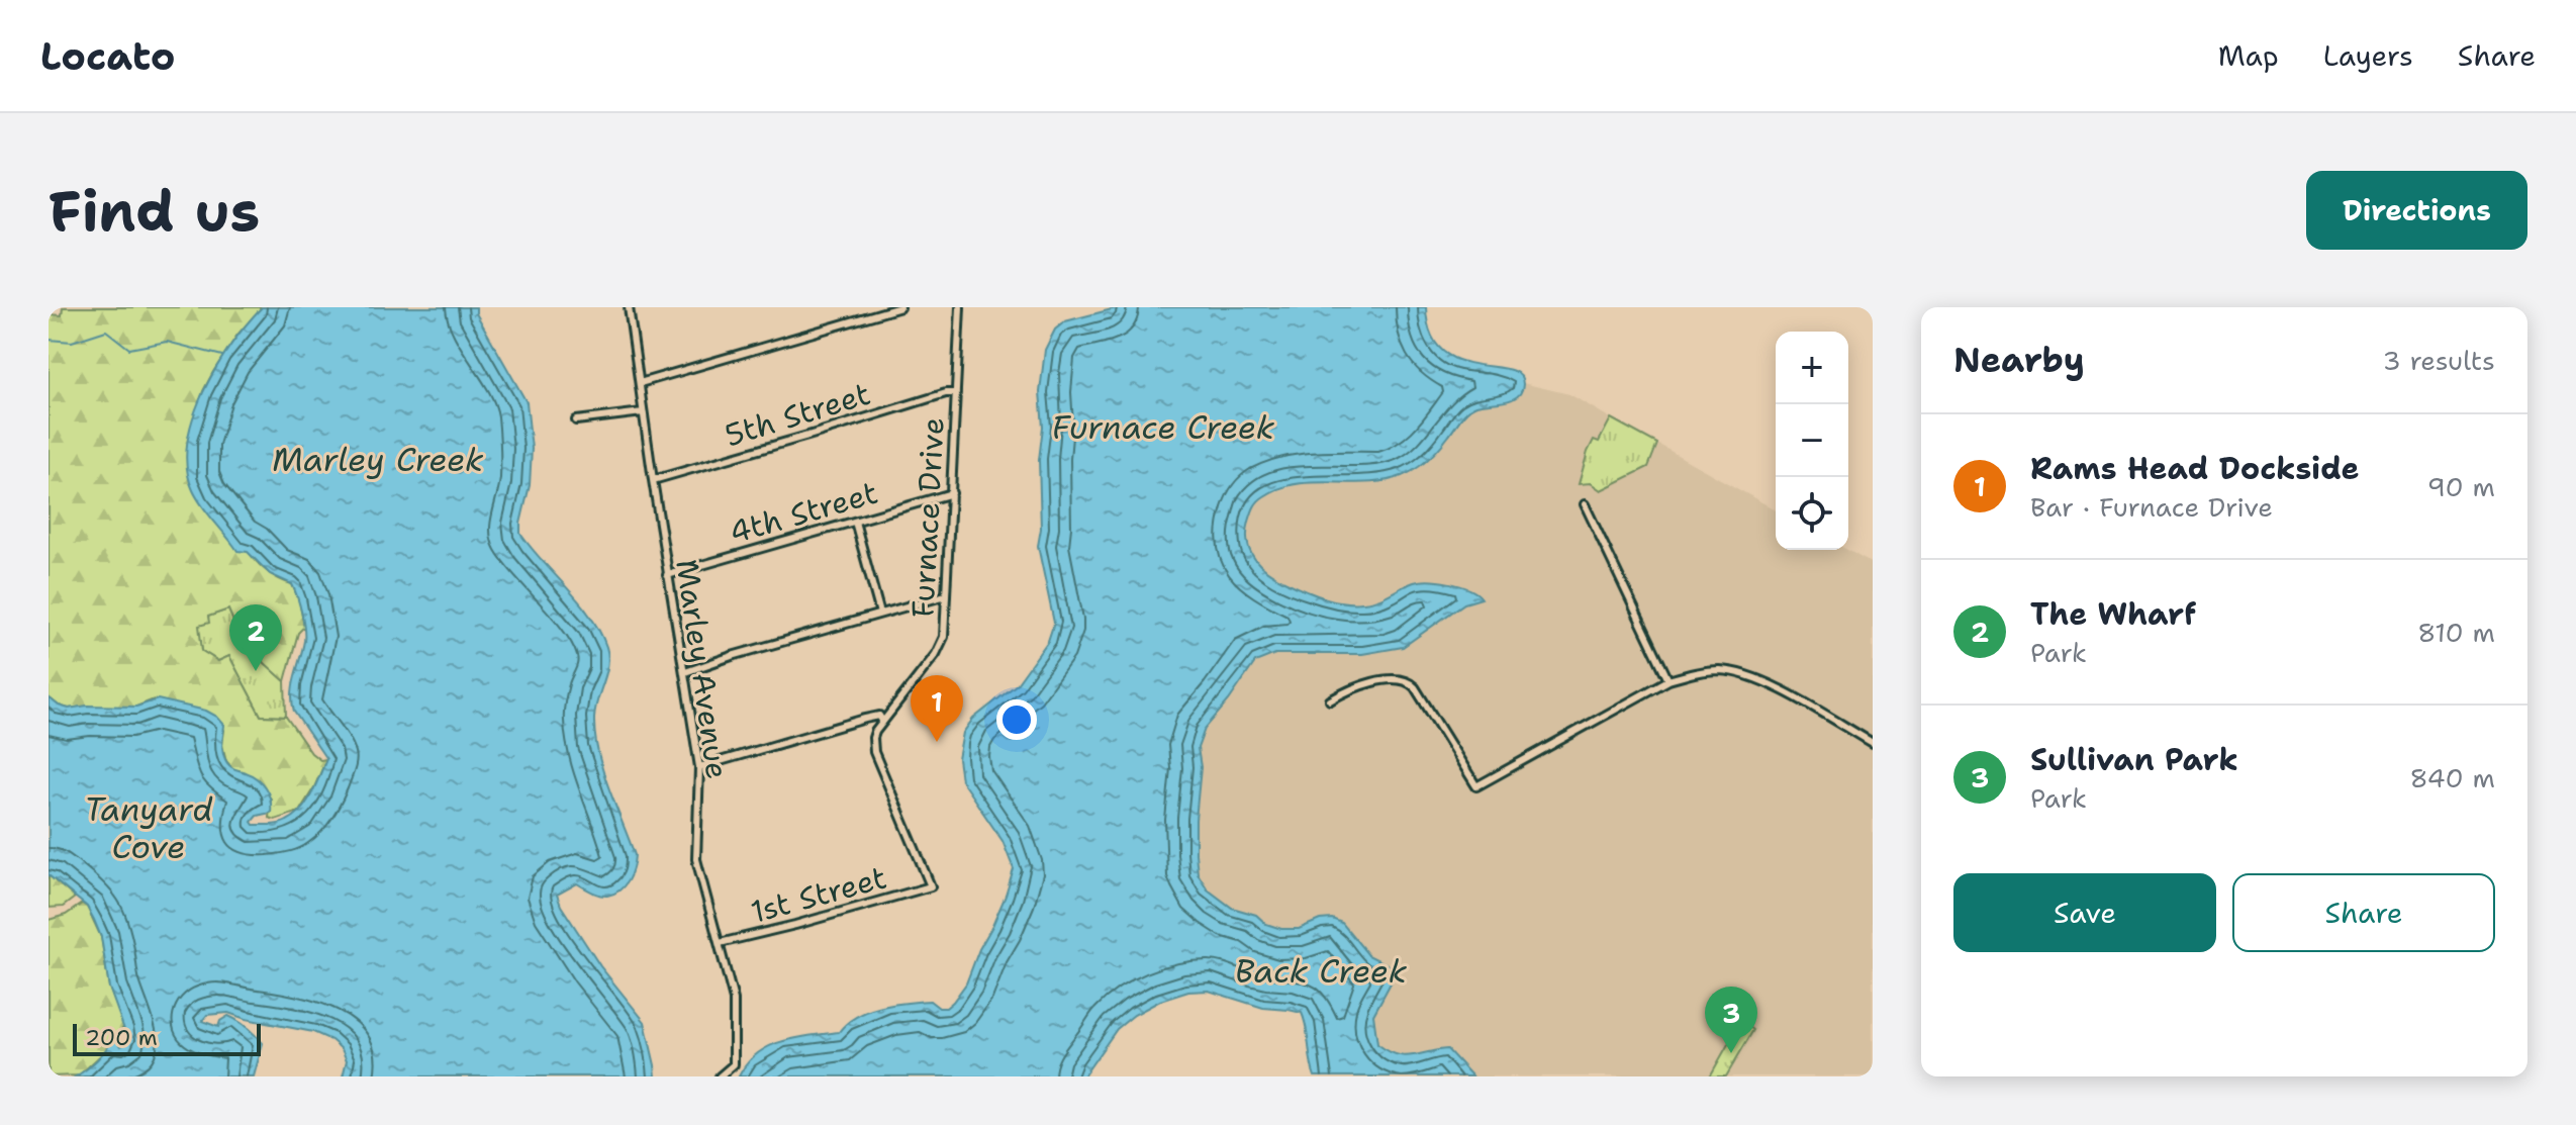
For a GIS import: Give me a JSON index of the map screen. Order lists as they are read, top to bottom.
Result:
{
  "streets": {
    "street": [
      "5th Street",
      "4th Street",
      "Furnace Drive",
      "Marley Avenue",
      "1st Street"
    ]
  },
  "crossings": [
    ["5th Street", "Furnace Drive"],
    ["5th Street", "Marley Avenue"],
    ["4th Street", "Furnace Drive"],
    ["4th Street", "Marley Avenue"],
    ["Furnace Drive", "1st Street"],
    ["Marley Avenue", "1st Street"]
  ],
  "water": [
    "Furnace Creek",
    "Marley Creek",
    "Tanyard Cove",
    "Back Creek"
  ],
  "scale_bar": "200 m",
  "page": {
    "header": "Locato",
    "nav": ["Map", "Layers", "Share"],
    "buttons": [
      "Directions",
      ["Save", "Share"]
    ],
    "title": "Find us",
    "heading": ["Nearby", "3 results"],
    "map_buttons": ["+", "−"],
    "list": [
      {
        "mark": "1",
        "name": "Rams Head Dockside",
        "note": "Bar · Furnace Drive",
        "value": "90 m"
      },
      {
        "mark": "2",
        "name": "The Wharf",
        "note": "Park",
        "value": "810 m"
      },
      {
        "mark": "3",
        "name": "Sullivan Park",
        "note": "Park",
        "value": "840 m"
      }
    ],
    "pins": ["2", "1", "3"],
    "scale": "200 m"
  }
}
